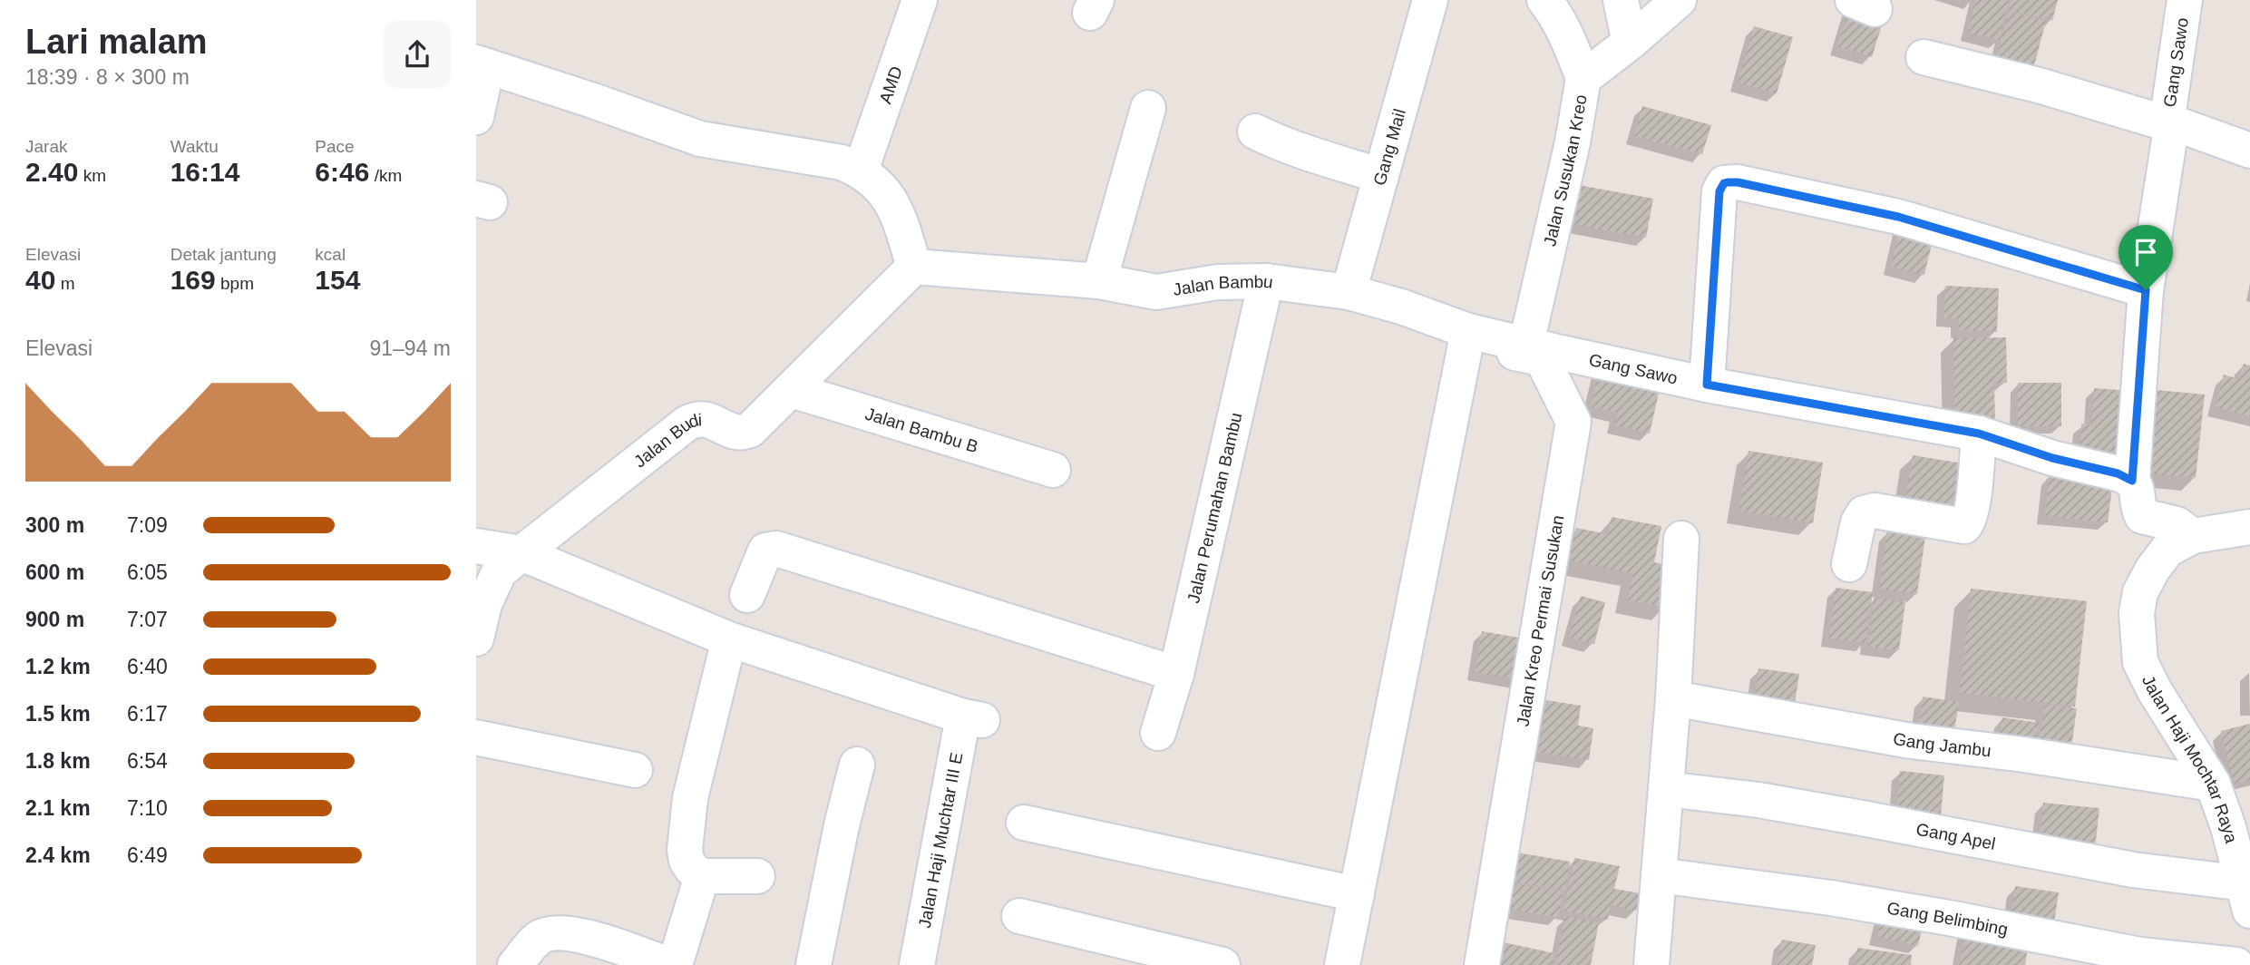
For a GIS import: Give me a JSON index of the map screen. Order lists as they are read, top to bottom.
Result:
{
  "streets": {
    "street": [
      "Gang Sawo",
      "AMD",
      "Gang Mail",
      "Jalan Susukan Kreo",
      "Jalan Bambu",
      "Jalan Bambu B",
      "Jalan Budi",
      "Jalan Perumahan Bambu",
      "Jalan Kreo Permai Susukan",
      "Gang Jambu",
      "Jalan Haji Mochtar Raya",
      "Gang Apel",
      "Jalan Haji Muchtar III E",
      "Gang Belimbing"
    ]
  },
  "crossings": [
    ["Gang Sawo", "Jalan Susukan Kreo"],
    ["Gang Sawo", "Jalan Bambu"],
    ["Gang Mail", "Jalan Bambu"],
    ["Jalan Susukan Kreo", "Jalan Bambu"],
    ["Jalan Bambu", "Jalan Budi"],
    ["Jalan Bambu", "Jalan Perumahan Bambu"],
    ["Jalan Bambu", "Jalan Kreo Permai Susukan"],
    ["Jalan Bambu B", "Jalan Budi"],
    ["Gang Jambu", "Jalan Haji Mochtar Raya"],
    ["Jalan Haji Mochtar Raya", "Gang Apel"]
  ],
  "page": {
    "heading": ["Lari malam", "18:39 · 8 × 300 m"],
    "stats": [
      ["Jarak", "2.40 km"],
      ["Waktu", "16:14"],
      ["Pace", "6:46 /km"],
      ["Elevasi", "40 m"],
      ["Detak jantung", "169 bpm"],
      ["kcal", "154"]
    ],
    "chart": ["Elevasi", "91–94 m"],
    "list": [
      {
        "name": "300 m",
        "note": "7:09"
      },
      {
        "name": "600 m",
        "note": "6:05"
      },
      {
        "name": "900 m",
        "note": "7:07"
      },
      {
        "name": "1.2 km",
        "note": "6:40"
      },
      {
        "name": "1.5 km",
        "note": "6:17"
      },
      {
        "name": "1.8 km",
        "note": "6:54"
      },
      {
        "name": "2.1 km",
        "note": "7:10"
      },
      {
        "name": "2.4 km",
        "note": "6:49"
      }
    ]
  }
}
